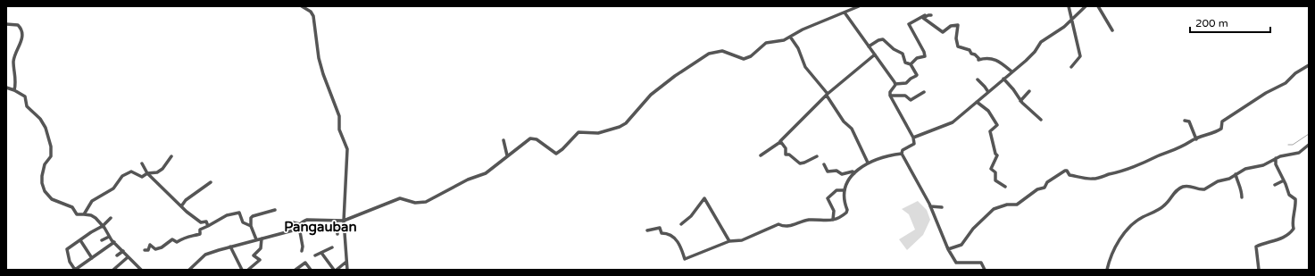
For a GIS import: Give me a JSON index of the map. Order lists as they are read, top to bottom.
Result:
{
  "districts": ["Pangauban"],
  "scale_bar": "200 m"
}
